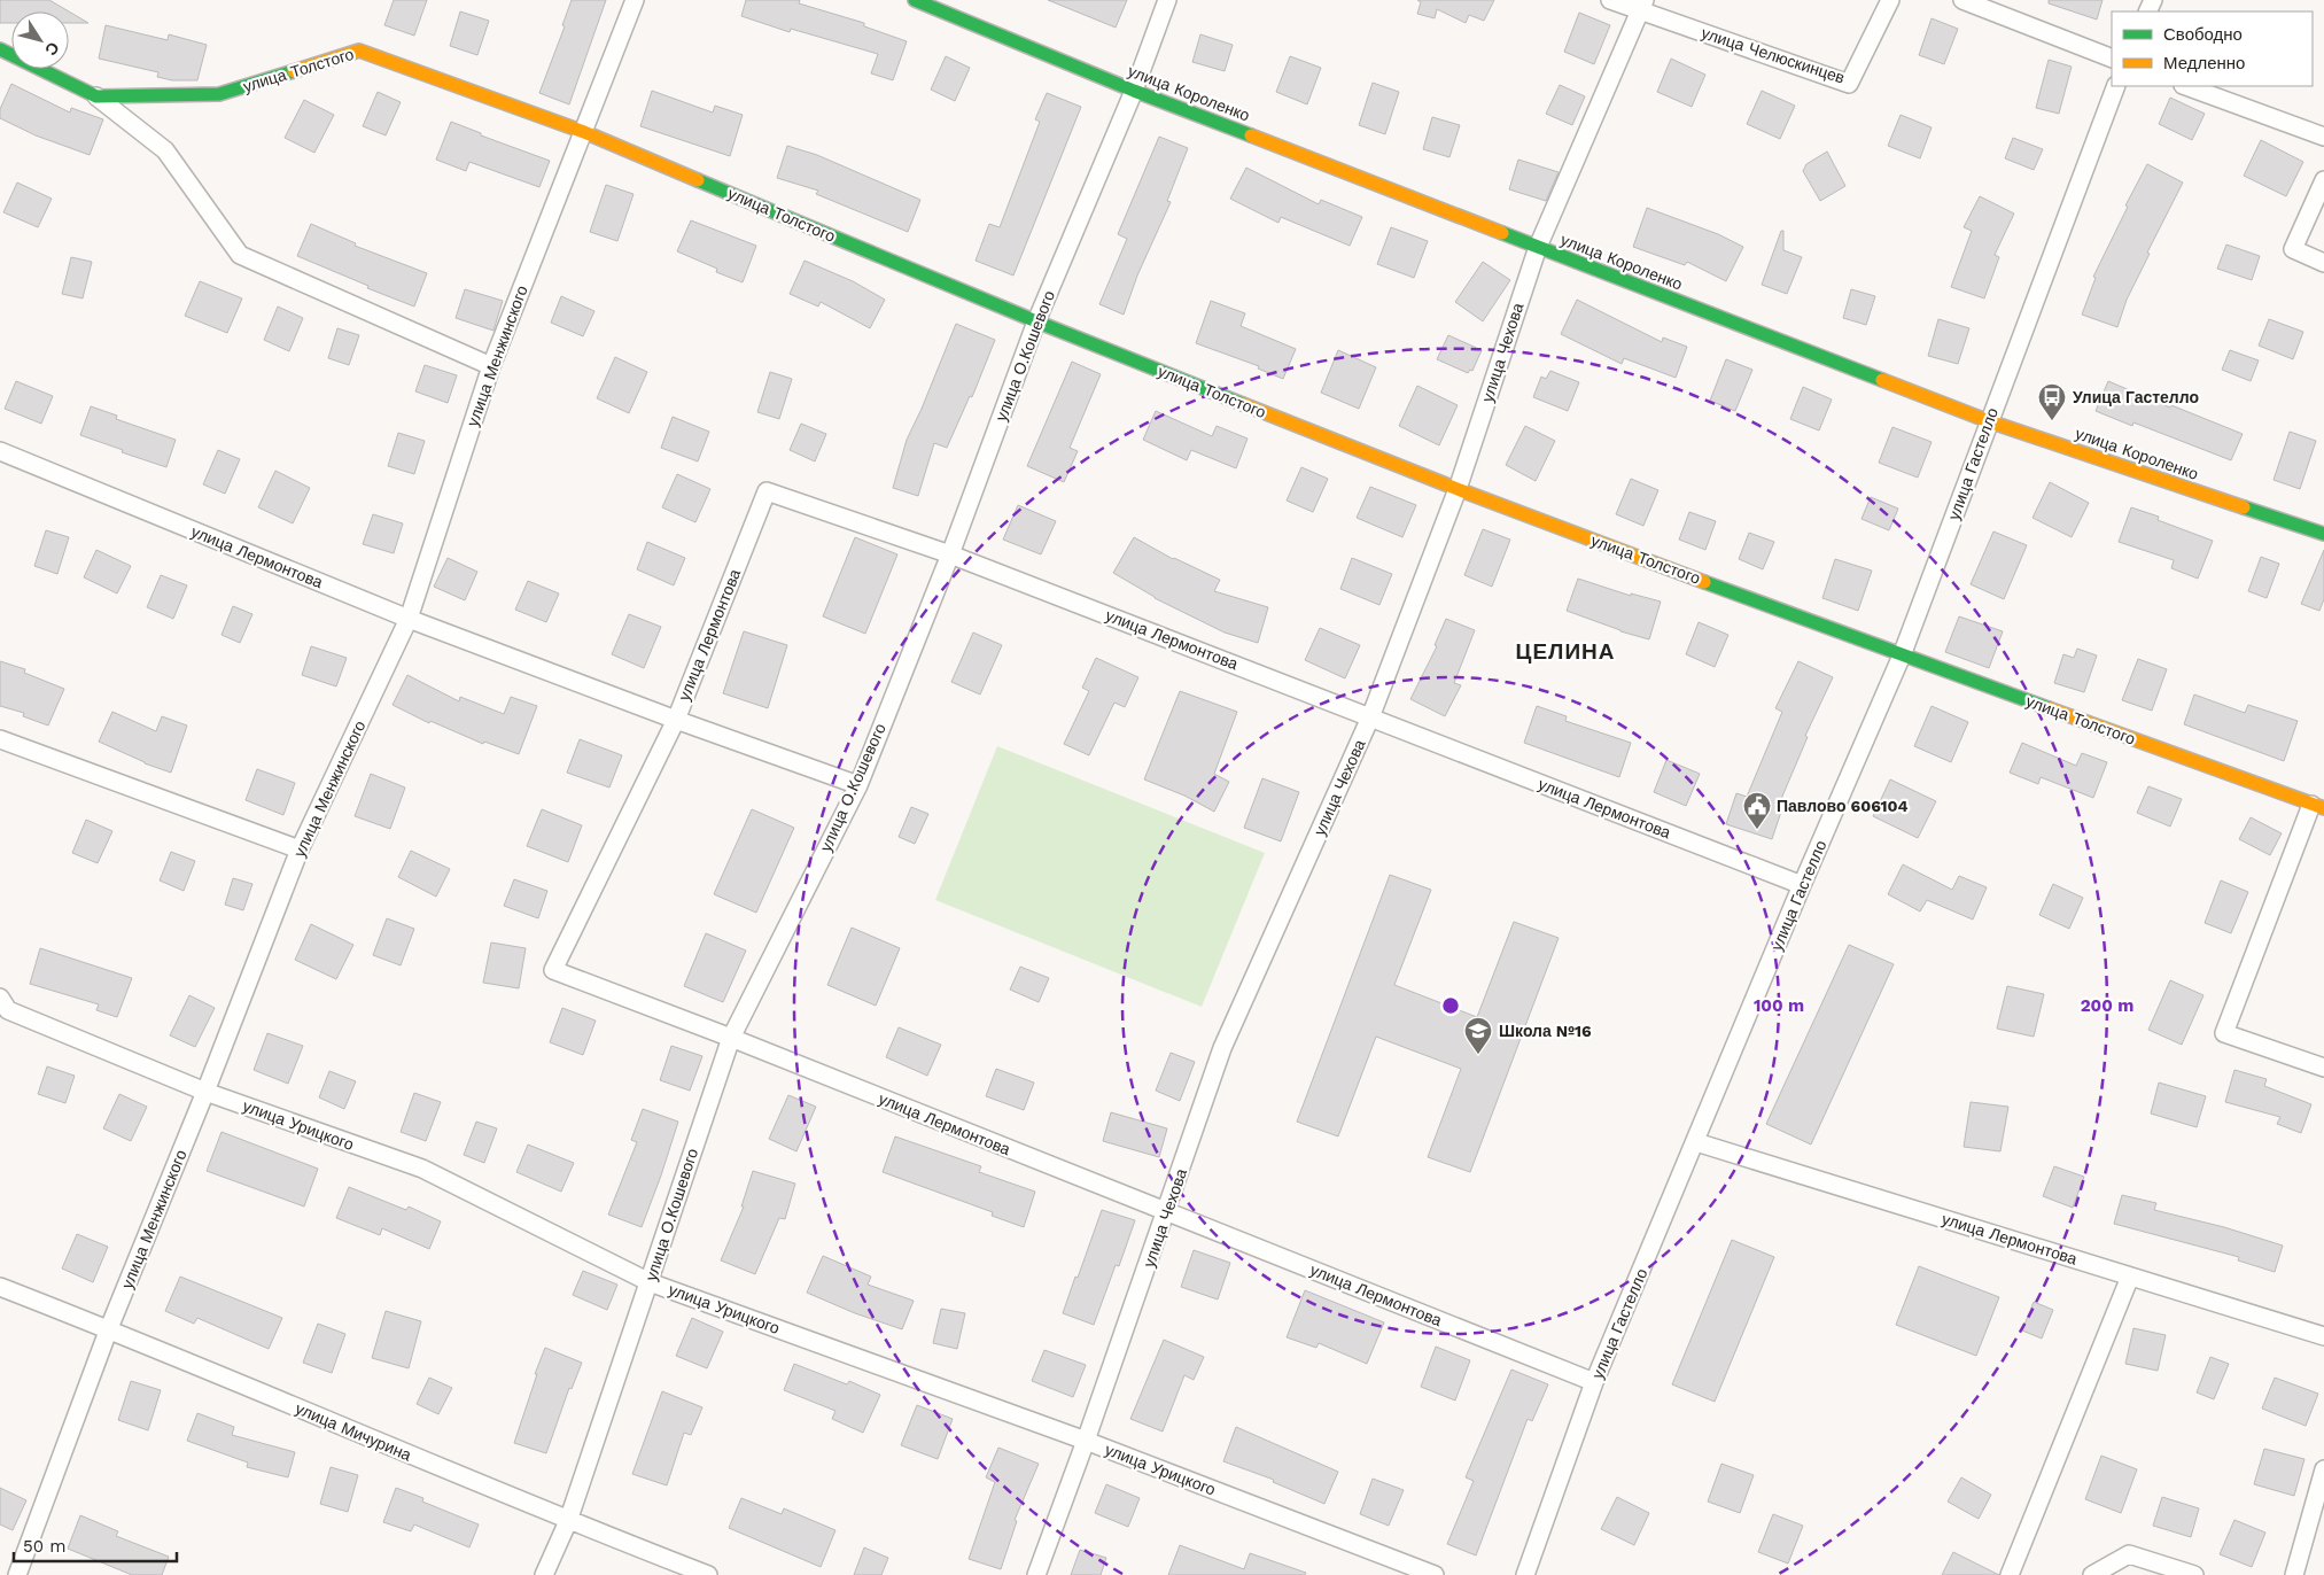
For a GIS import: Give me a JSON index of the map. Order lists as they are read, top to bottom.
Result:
{
  "streets": {
    "street": [
      "улица Челюскинцев",
      "улица Толстого",
      "улица Короленко",
      "улица Чехова",
      "улица Менжинского",
      "улица О.Кошевого",
      "улица Гастелло",
      "улица Лермонтова",
      "улица Урицкого",
      "улица Мичурина"
    ]
  },
  "crossings": [
    ["улица Челюскинцев", "улица Чехова"],
    ["улица Толстого", "улица Чехова"],
    ["улица Толстого", "улица Менжинского"],
    ["улица Толстого", "улица О.Кошевого"],
    ["улица Толстого", "улица Гастелло"],
    ["улица Короленко", "улица Чехова"],
    ["улица Короленко", "улица О.Кошевого"],
    ["улица Короленко", "улица Гастелло"],
    ["улица Чехова", "улица Лермонтова"],
    ["улица Чехова", "улица Урицкого"],
    ["улица Менжинского", "улица Лермонтова"],
    ["улица Менжинского", "улица Урицкого"],
    ["улица Менжинского", "улица Мичурина"],
    ["улица О.Кошевого", "улица Лермонтова"],
    ["улица О.Кошевого", "улица Урицкого"],
    ["улица О.Кошевого", "улица Мичурина"],
    ["улица Гастелло", "улица Лермонтова"]
  ],
  "districts": ["ЦЕЛИНА"],
  "places": {
    "bus stop": ["Улица Гастелло"],
    "public building": ["Павлово 606104"],
    "school or university": ["Школа №16"]
  },
  "legend": ["Свободно", "Медленно"],
  "scale_bar": "50 m",
  "north": "bottom right",
  "rings": ["100 m", "200 m"]
}
